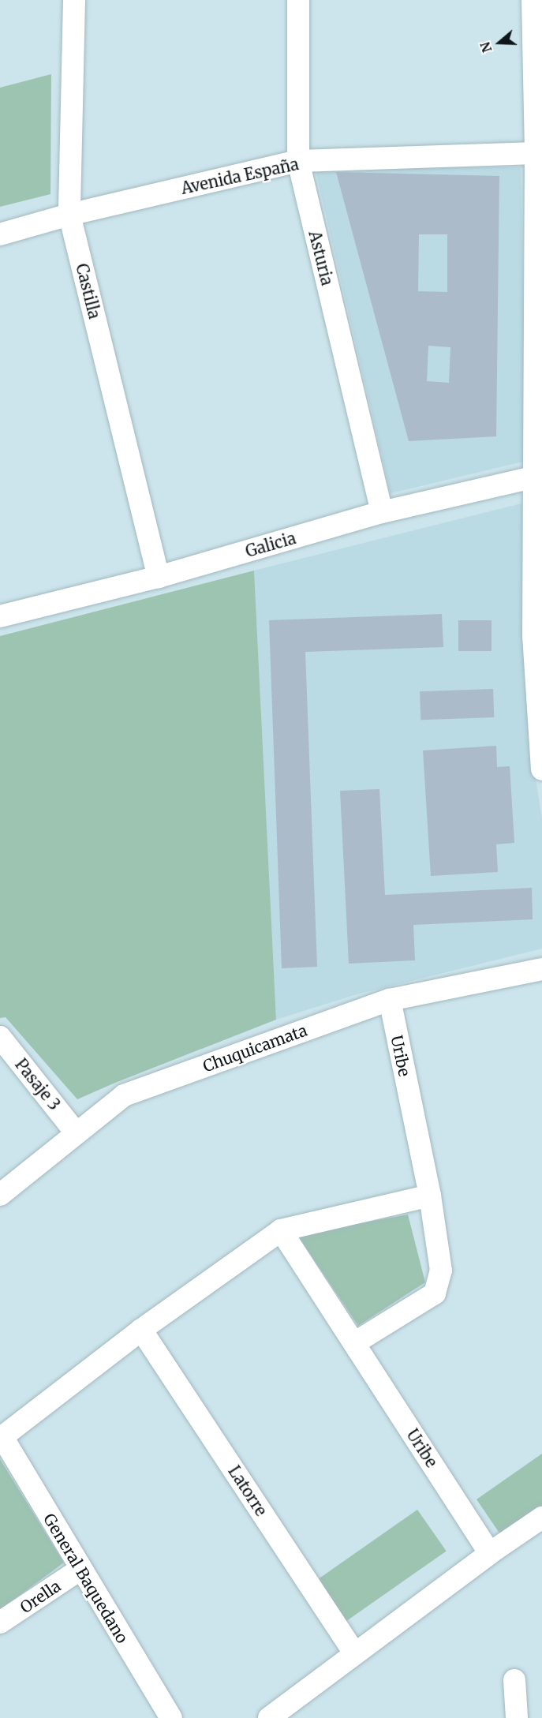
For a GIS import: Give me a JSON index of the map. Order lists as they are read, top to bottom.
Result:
{
  "streets": {
    "street": [
      "Avenida España",
      "Asturia",
      "Castilla",
      "Galicia",
      "Chuquicamata",
      "Uribe",
      "Pasaje 3",
      "Latorre",
      "General Baquedano",
      "Orella"
    ]
  },
  "crossings": [
    ["Avenida España", "Asturia"],
    ["Avenida España", "Castilla"],
    ["Asturia", "Galicia"],
    ["Castilla", "Galicia"],
    ["Chuquicamata", "Uribe"],
    ["Chuquicamata", "Pasaje 3"],
    ["Latorre", "General Baquedano"],
    ["General Baquedano", "Orella"]
  ],
  "north": "left"
}
